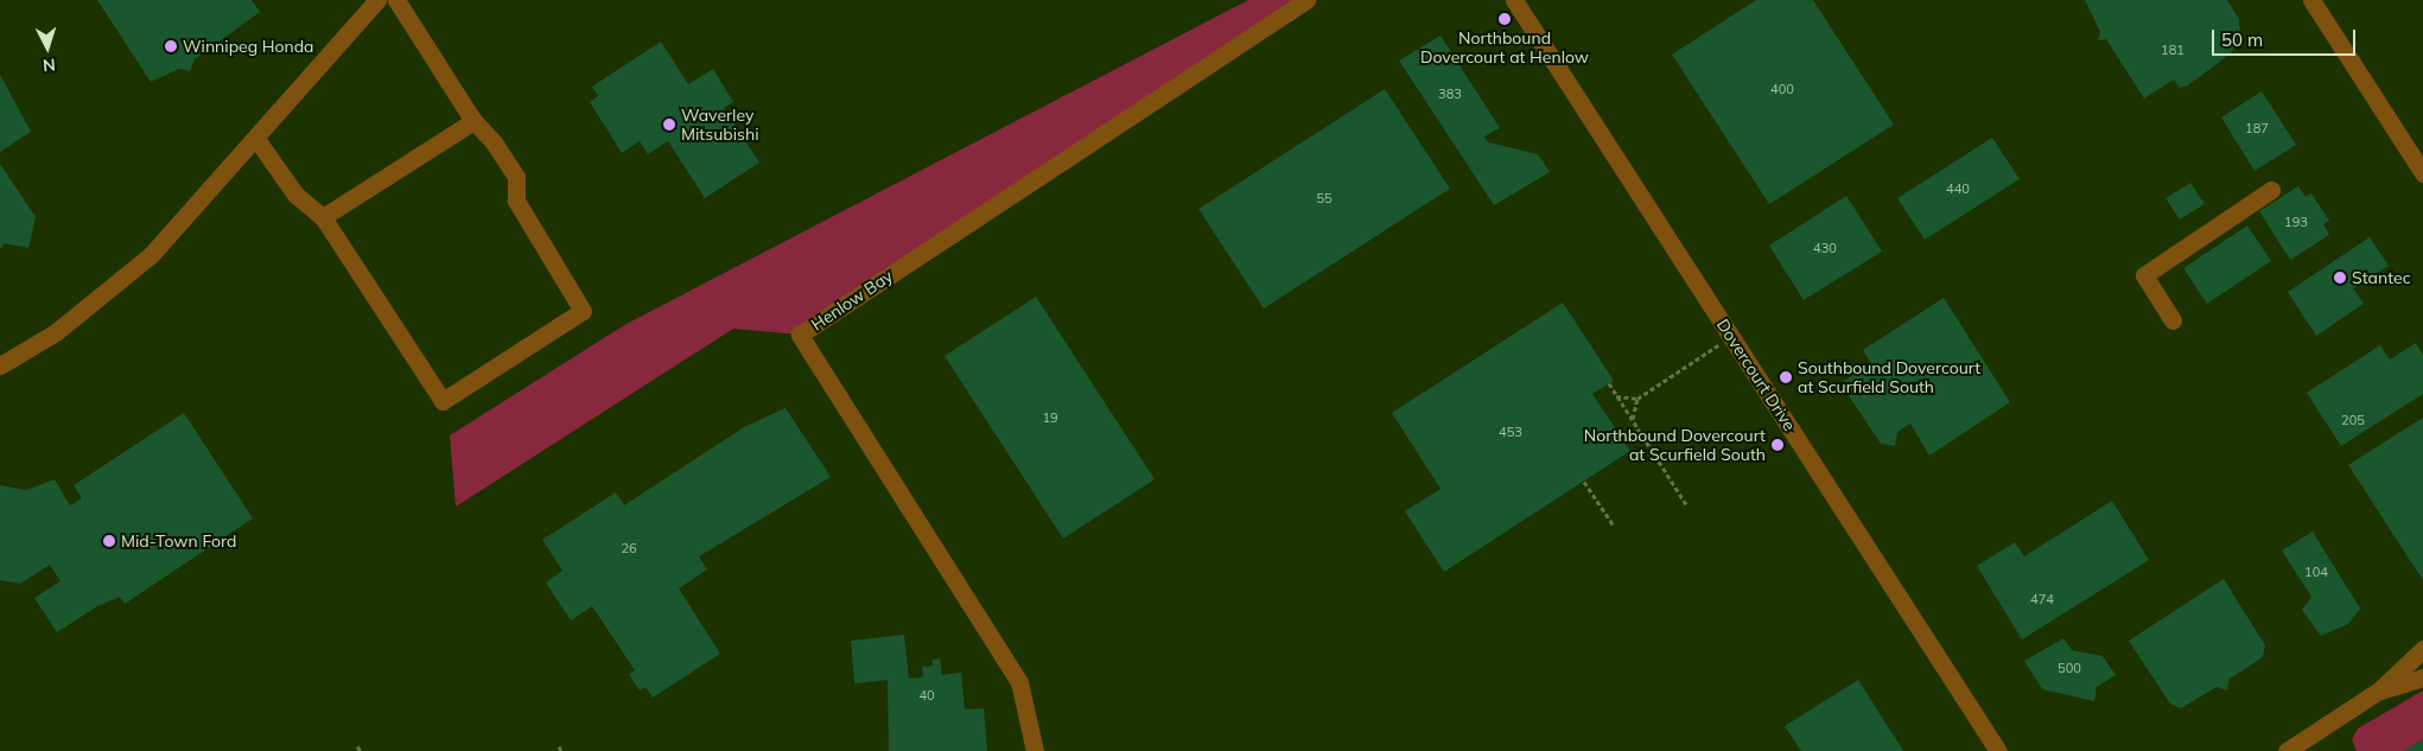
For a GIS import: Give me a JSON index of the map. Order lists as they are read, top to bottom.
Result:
{
  "streets": {
    "street": ["Henlow Bay", "Dovercourt Drive"]
  },
  "places": [
    "Northbound Dovercourt at Henlow",
    "Winnipeg Honda",
    "Waverley Mitsubishi",
    "Stantec",
    "Southbound Dovercourt at Scurfield South",
    "Northbound Dovercourt at Scurfield South",
    "Mid-Town Ford"
  ],
  "house_numbers": [
    "181",
    "400",
    "383",
    "187",
    "440",
    "55",
    "193",
    "430",
    "19",
    "205",
    "453",
    "26",
    "104",
    "474",
    "500",
    "40"
  ],
  "scale_bar": "50 m",
  "north": "bottom"
}
